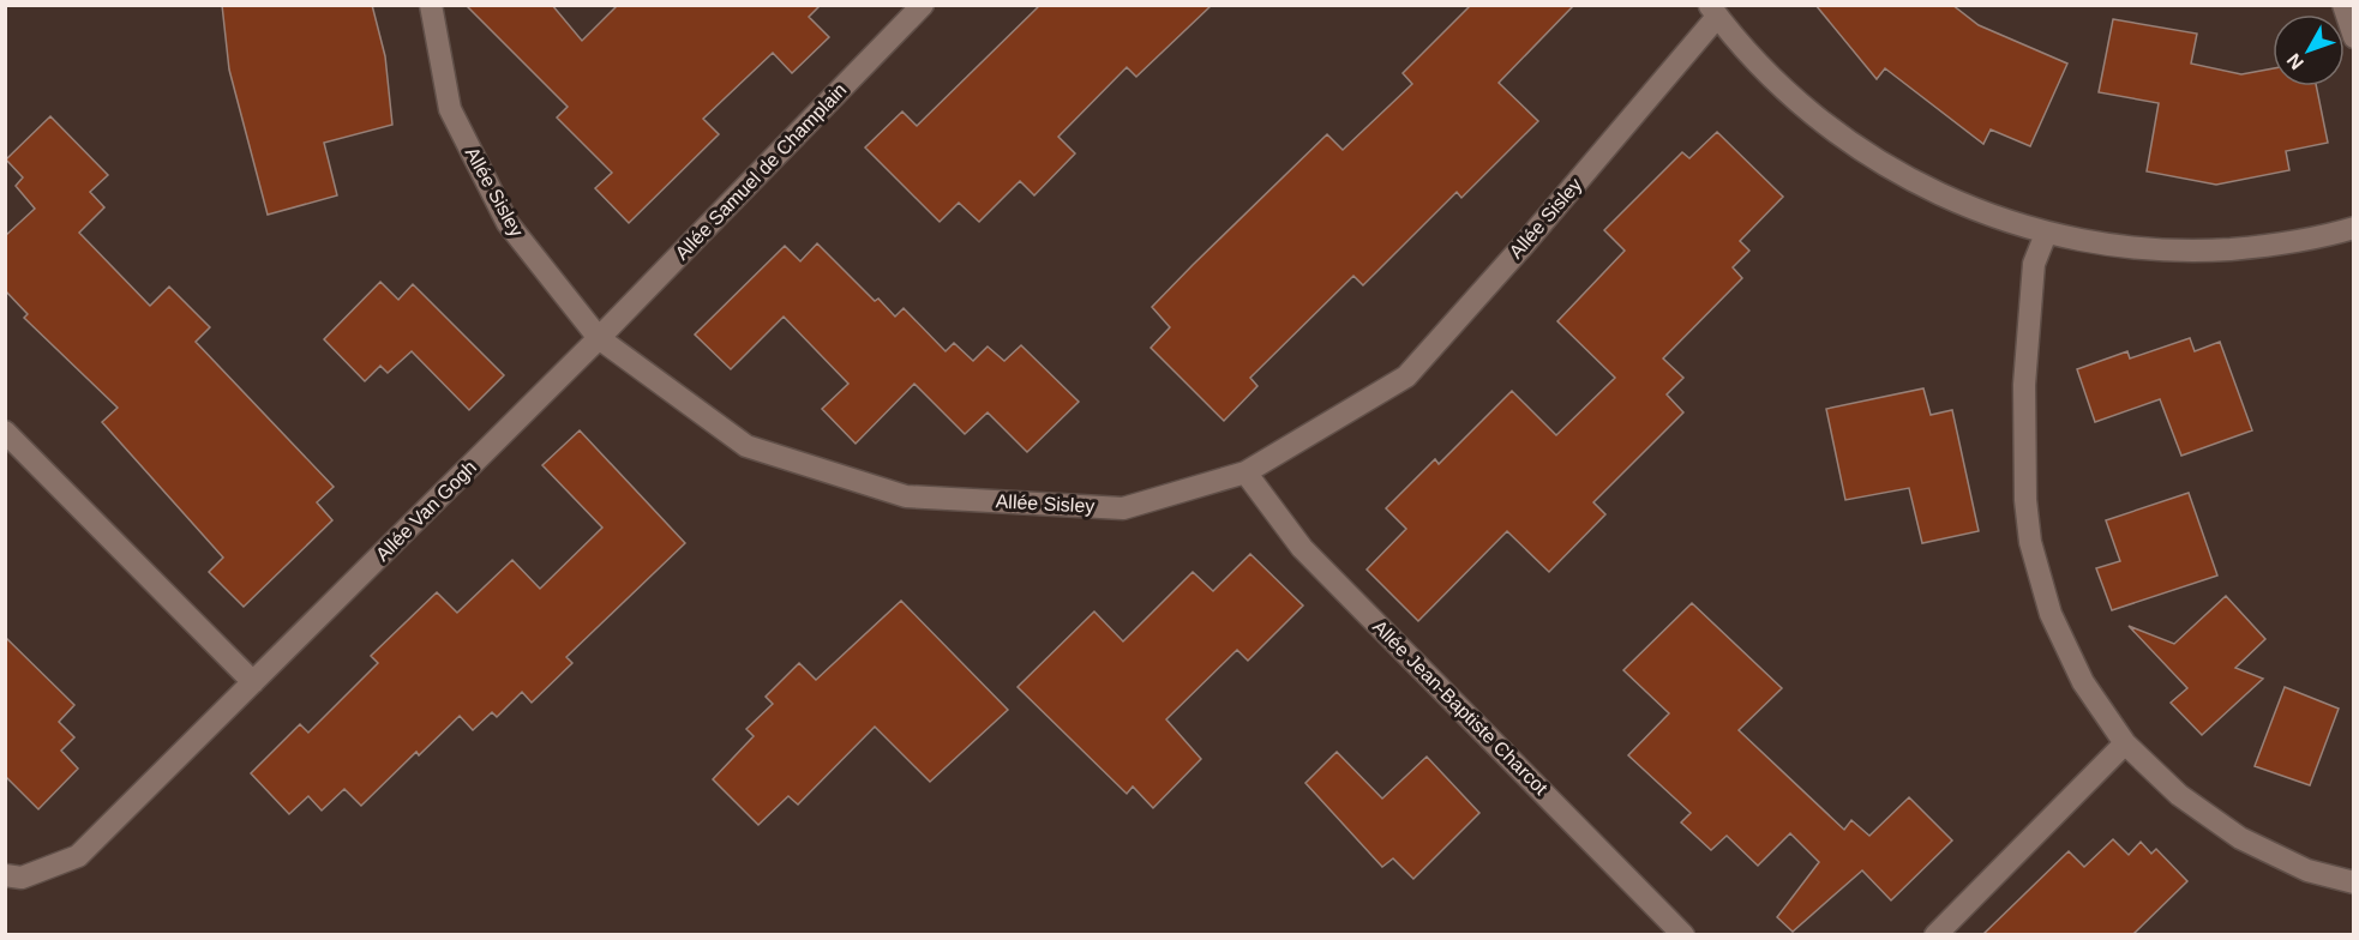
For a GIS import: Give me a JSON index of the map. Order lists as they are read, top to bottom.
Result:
{
  "streets": {
    "street": [
      "Allée Samuel de Champlain",
      "Allée Sisley",
      "Allée Van Gogh",
      "Allée Jean-Baptiste Charcot"
    ]
  },
  "crossings": [
    ["Allée Samuel de Champlain", "Allée Sisley"],
    ["Allée Samuel de Champlain", "Allée Van Gogh"],
    ["Allée Sisley", "Allée Van Gogh"],
    ["Allée Sisley", "Allée Jean-Baptiste Charcot"]
  ],
  "north": "bottom left"
}
